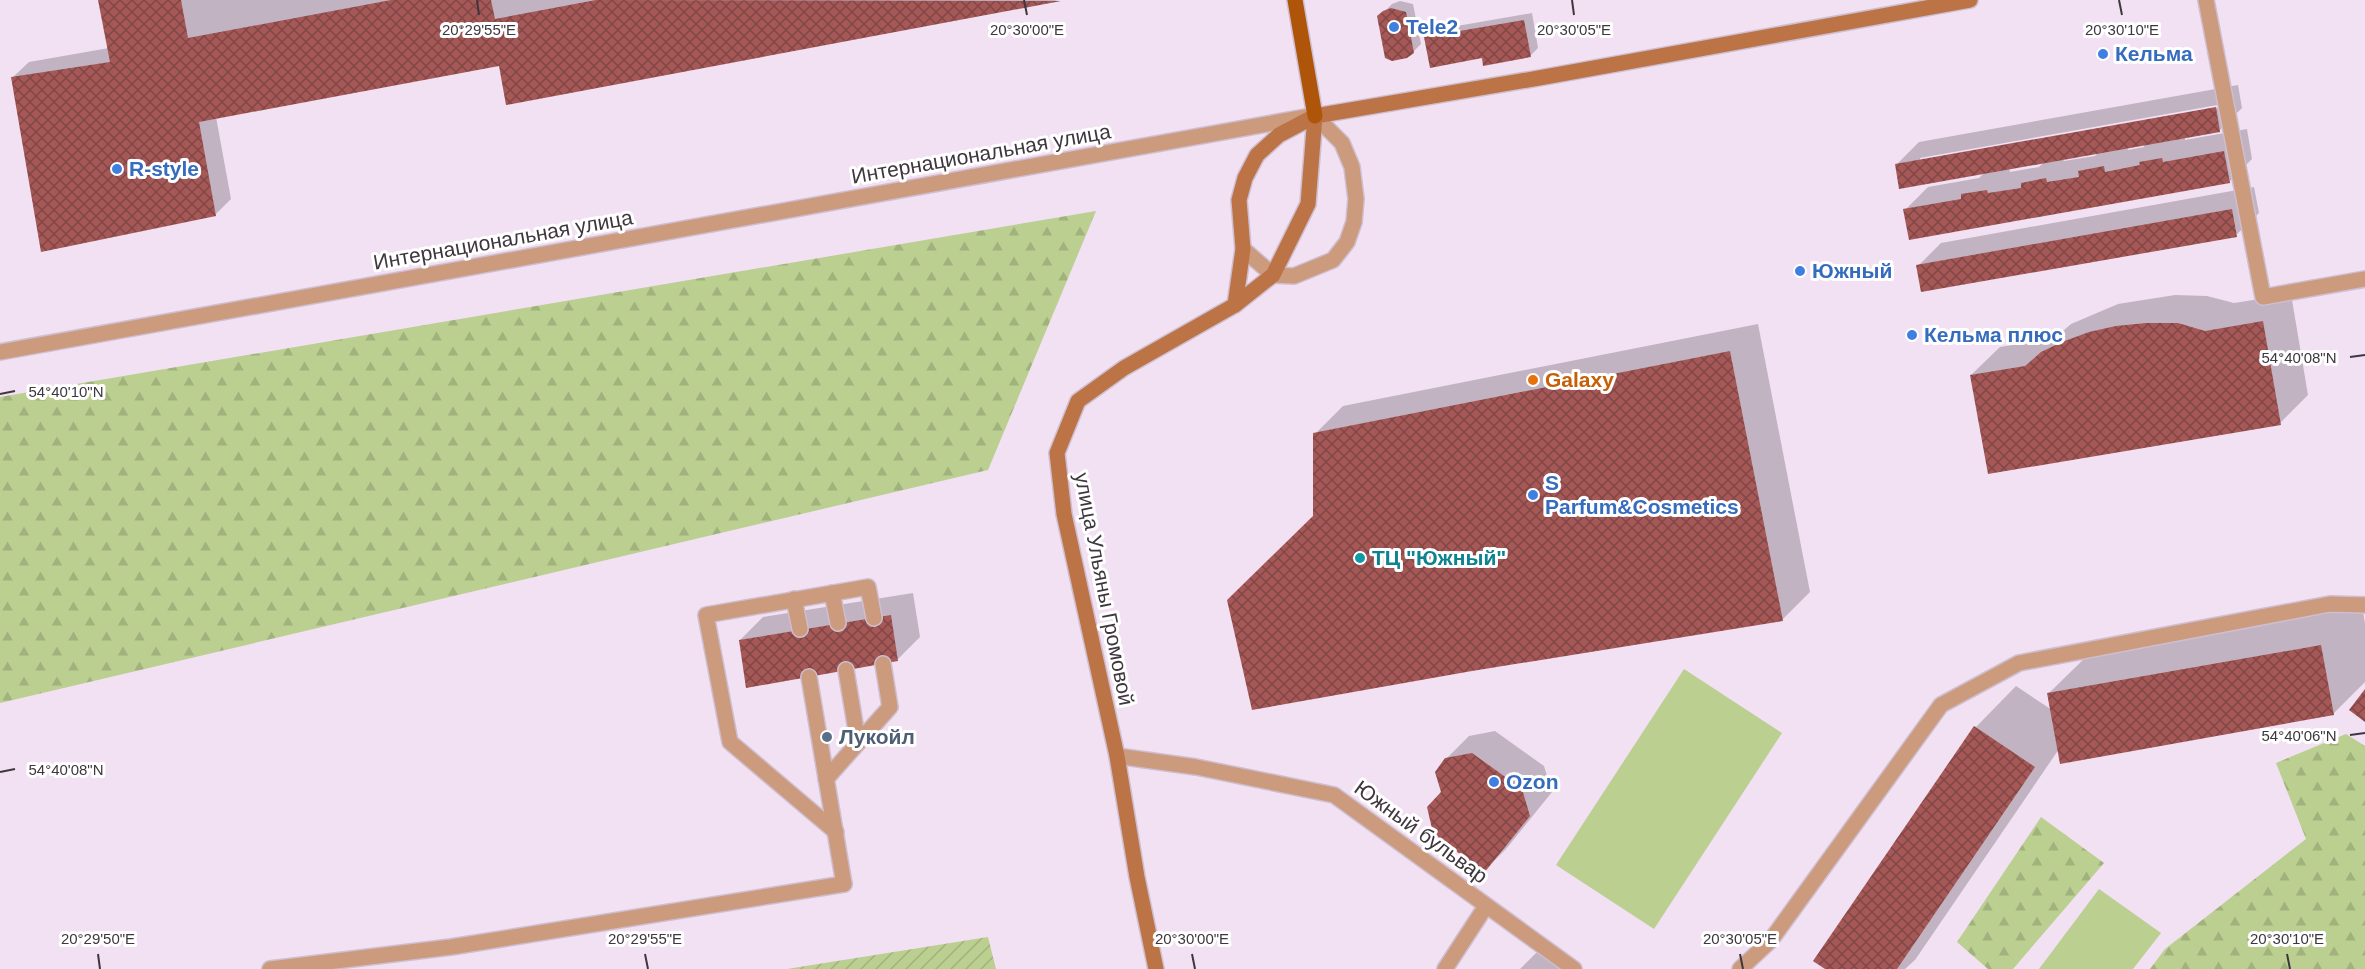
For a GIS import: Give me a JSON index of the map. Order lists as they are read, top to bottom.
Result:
{
  "streets": {
    "main road": ["Интернациональная улица", "улица Ульяны Громовой"],
    "street": ["Южный бульвар"]
  },
  "crossings": [
    ["Интернациональная улица", "улица Ульяны Громовой"],
    ["улица Ульяны Громовой", "Южный бульвар"]
  ],
  "places": [
    "Tele2",
    "Кельма",
    "R-style",
    "Южный",
    "Кельма плюс",
    "Galaxy",
    "S Parfum&Cosmetics",
    "ТЦ \"Южный\"",
    "Лукойл",
    "Ozon"
  ],
  "coordinates": [
    "20°29'55\"E",
    "20°30'00\"E",
    "20°30'05\"E",
    "20°30'10\"E",
    "54°40'08\"N",
    "54°40'10\"N",
    "54°40'06\"N",
    "20°29'50\"E"
  ]
}
